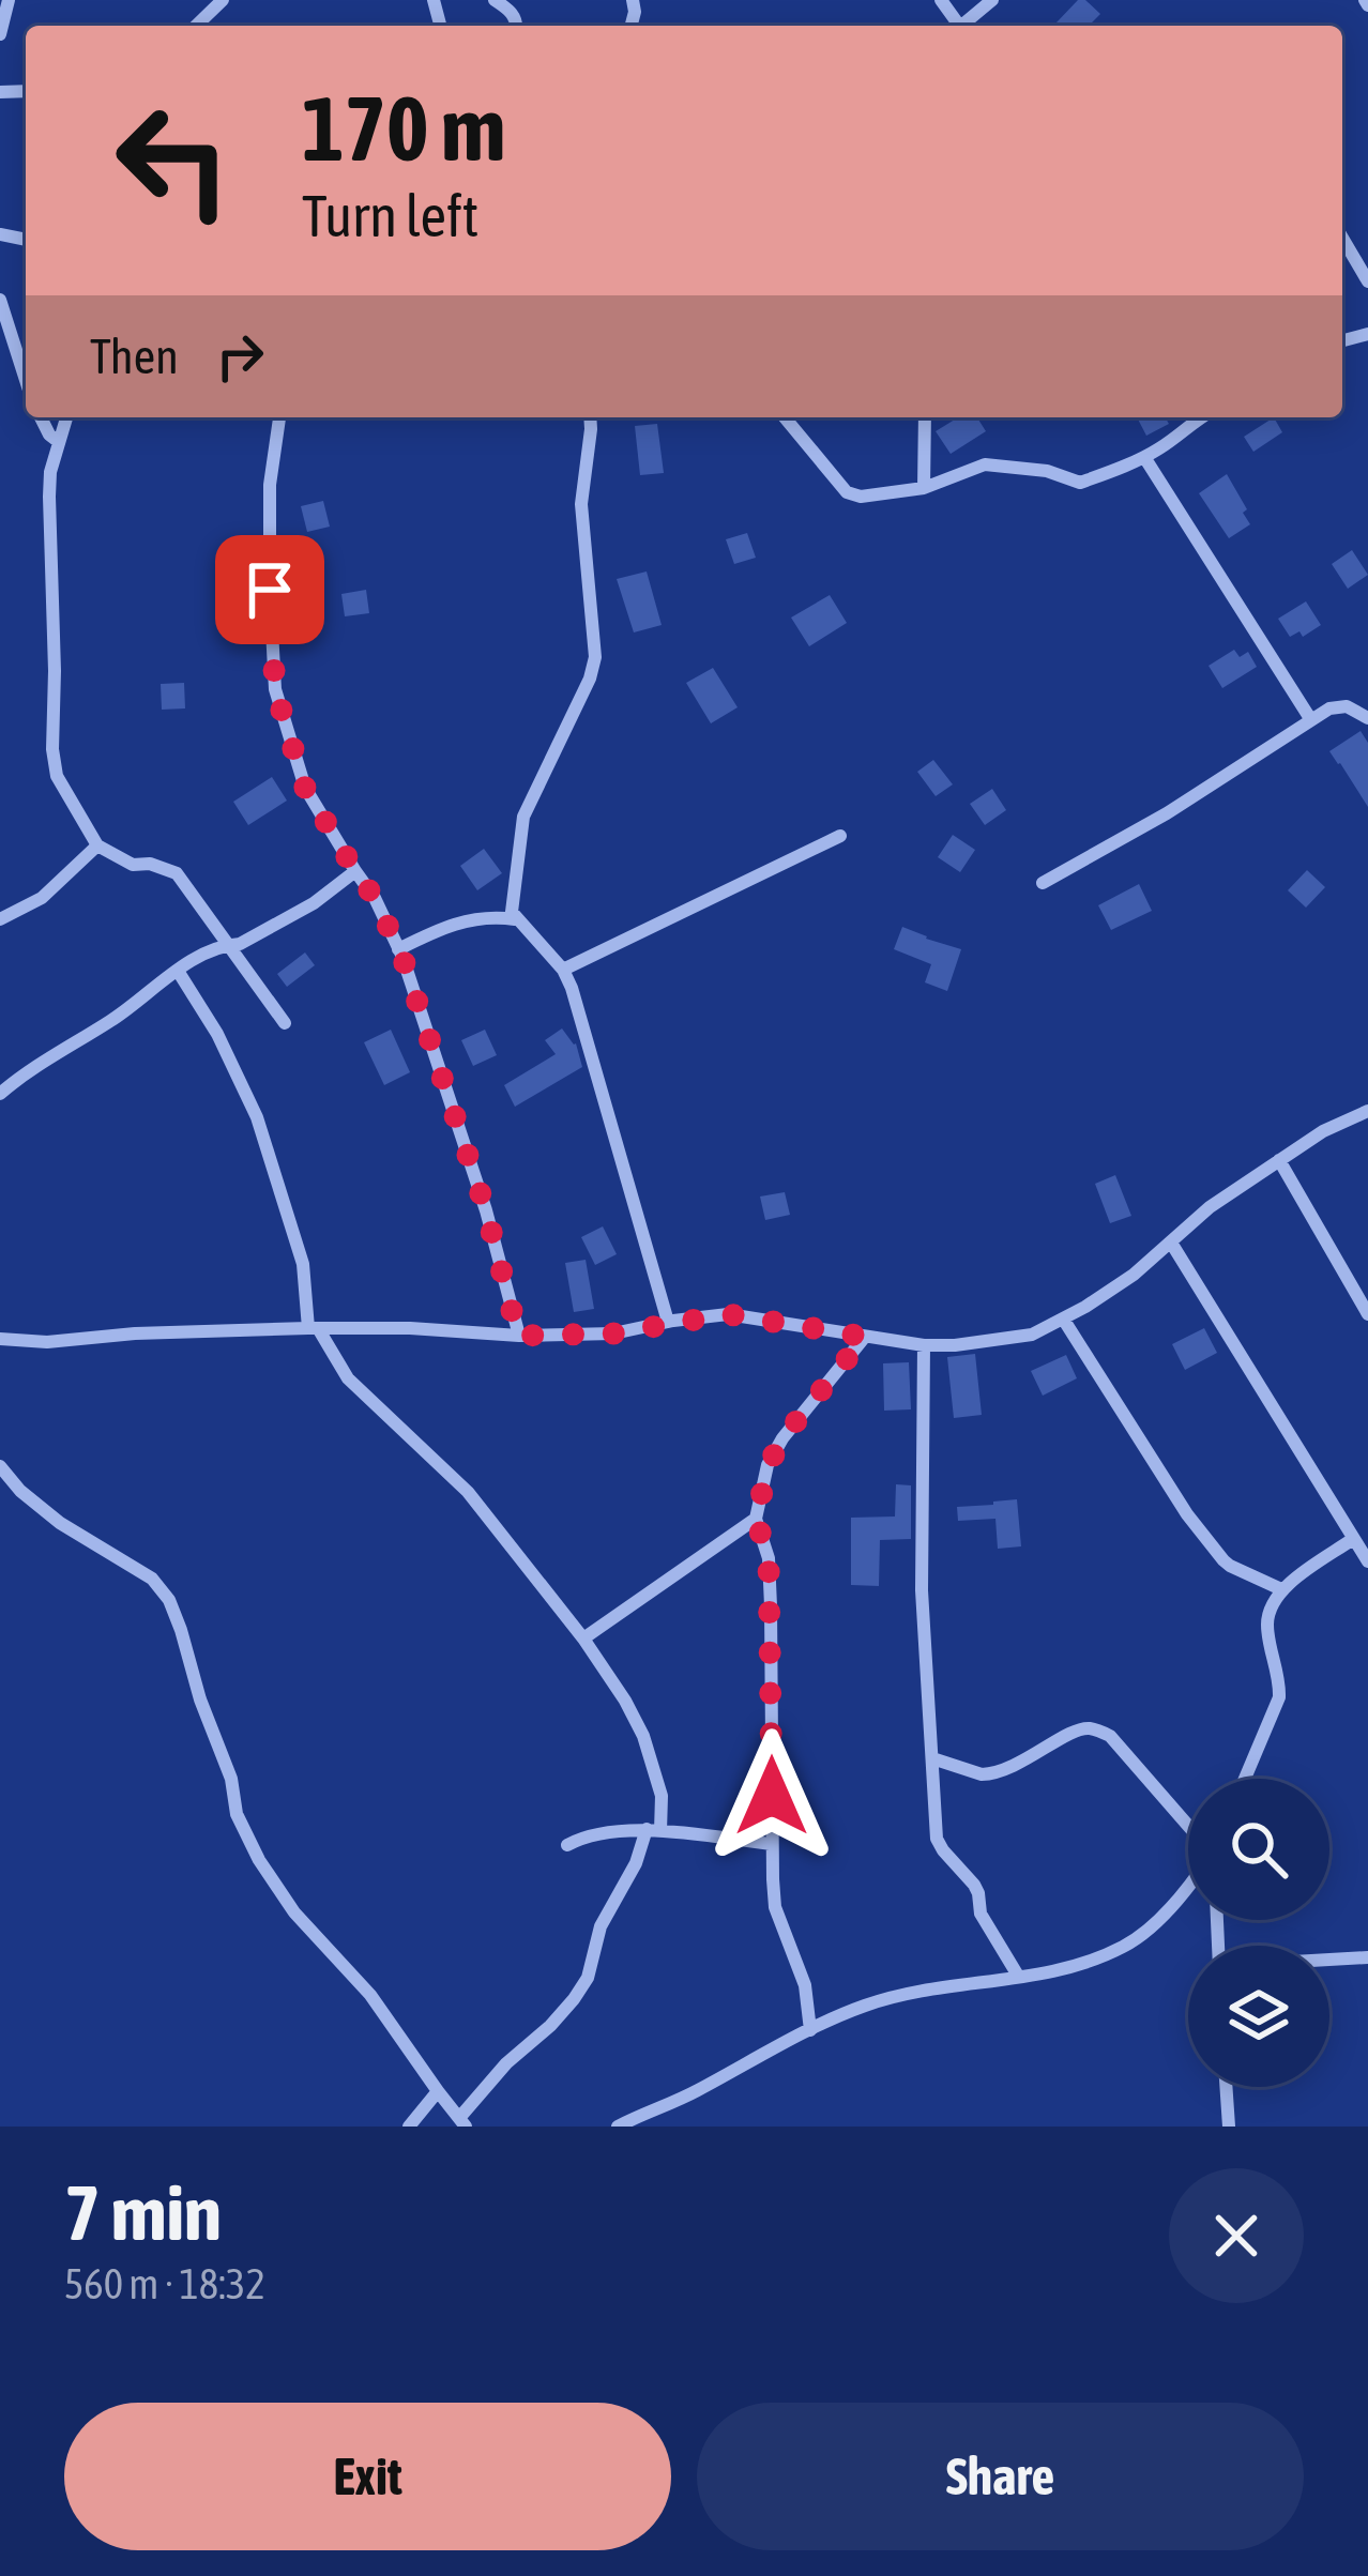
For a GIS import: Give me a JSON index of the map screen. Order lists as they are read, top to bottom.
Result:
{
  "page": {
    "turn": ["170 m", "Turn left"],
    "then": "Then",
    "heading": ["7 min", "560 m · 18:32"],
    "buttons": ["Exit", "Share"]
  }
}
